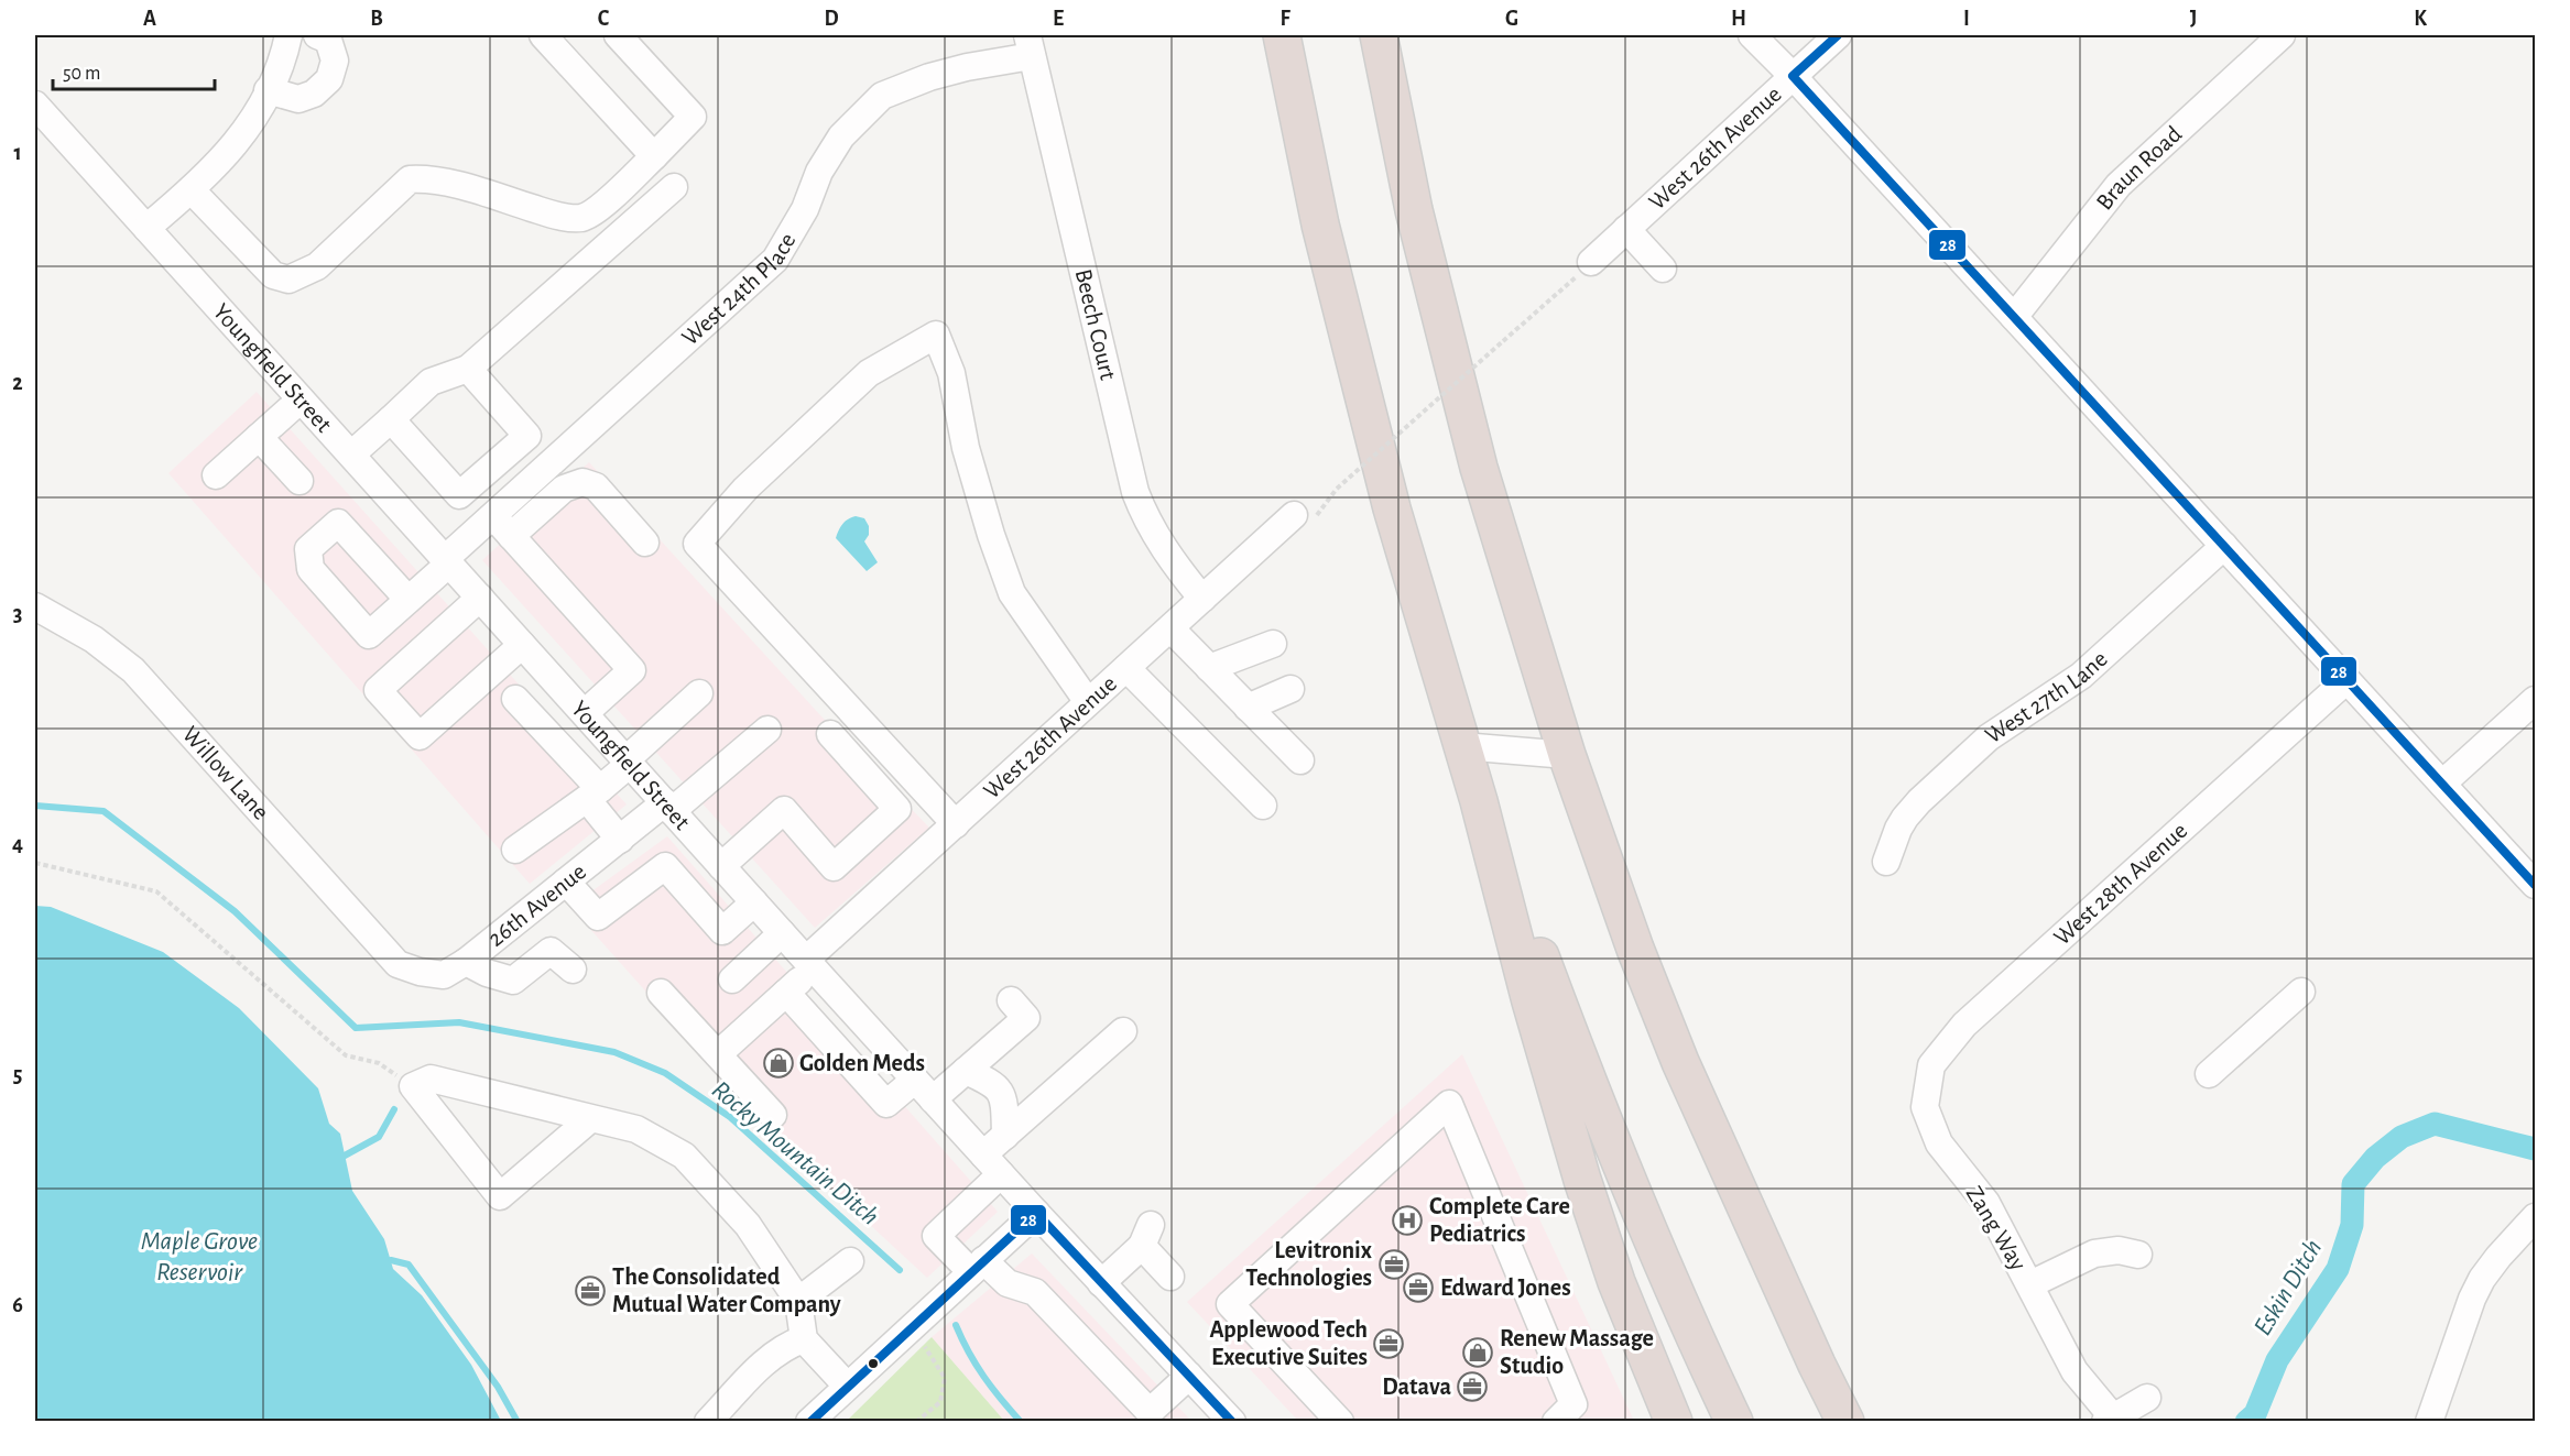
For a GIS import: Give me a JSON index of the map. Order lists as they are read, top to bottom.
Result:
{
  "streets": {
    "street": [
      "West 26th Avenue",
      "Braun Road",
      "West 24th Place",
      "Beech Court",
      "Youngfield Street",
      "West 27th Lane",
      "Willow Lane",
      "West 28th Avenue",
      "26th Avenue",
      "Zang Way"
    ]
  },
  "crossings": [
    ["West 26th Avenue", "Beech Court"],
    ["West 26th Avenue", "Youngfield Street"],
    ["West 24th Place", "Beech Court"],
    ["West 24th Place", "Youngfield Street"],
    ["Youngfield Street", "26th Avenue"],
    ["Willow Lane", "26th Avenue"],
    ["West 28th Avenue", "Zang Way"]
  ],
  "water": ["Rocky Mountain Ditch", "Maple Grove Reservoir", "Eskin Ditch"],
  "places": {
    "shop": ["Golden Meds", "Renew Massage Studio"],
    "hospital": ["Complete Care Pediatrics"],
    "office": [
      "Levitronix Technologies",
      "Edward Jones",
      "The Consolidated Mutual Water Company",
      "Applewood Tech Executive Suites",
      "Datava"
    ]
  },
  "lines": ["transit line 28"],
  "scale_bar": "50 m",
  "grid": {
    "columns": [
      "A",
      "B",
      "C",
      "D",
      "E",
      "F",
      "G",
      "H",
      "I",
      "J",
      "K"
    ],
    "rows": [
      "1",
      "2",
      "3",
      "4",
      "5",
      "6"
    ]
  }
}
